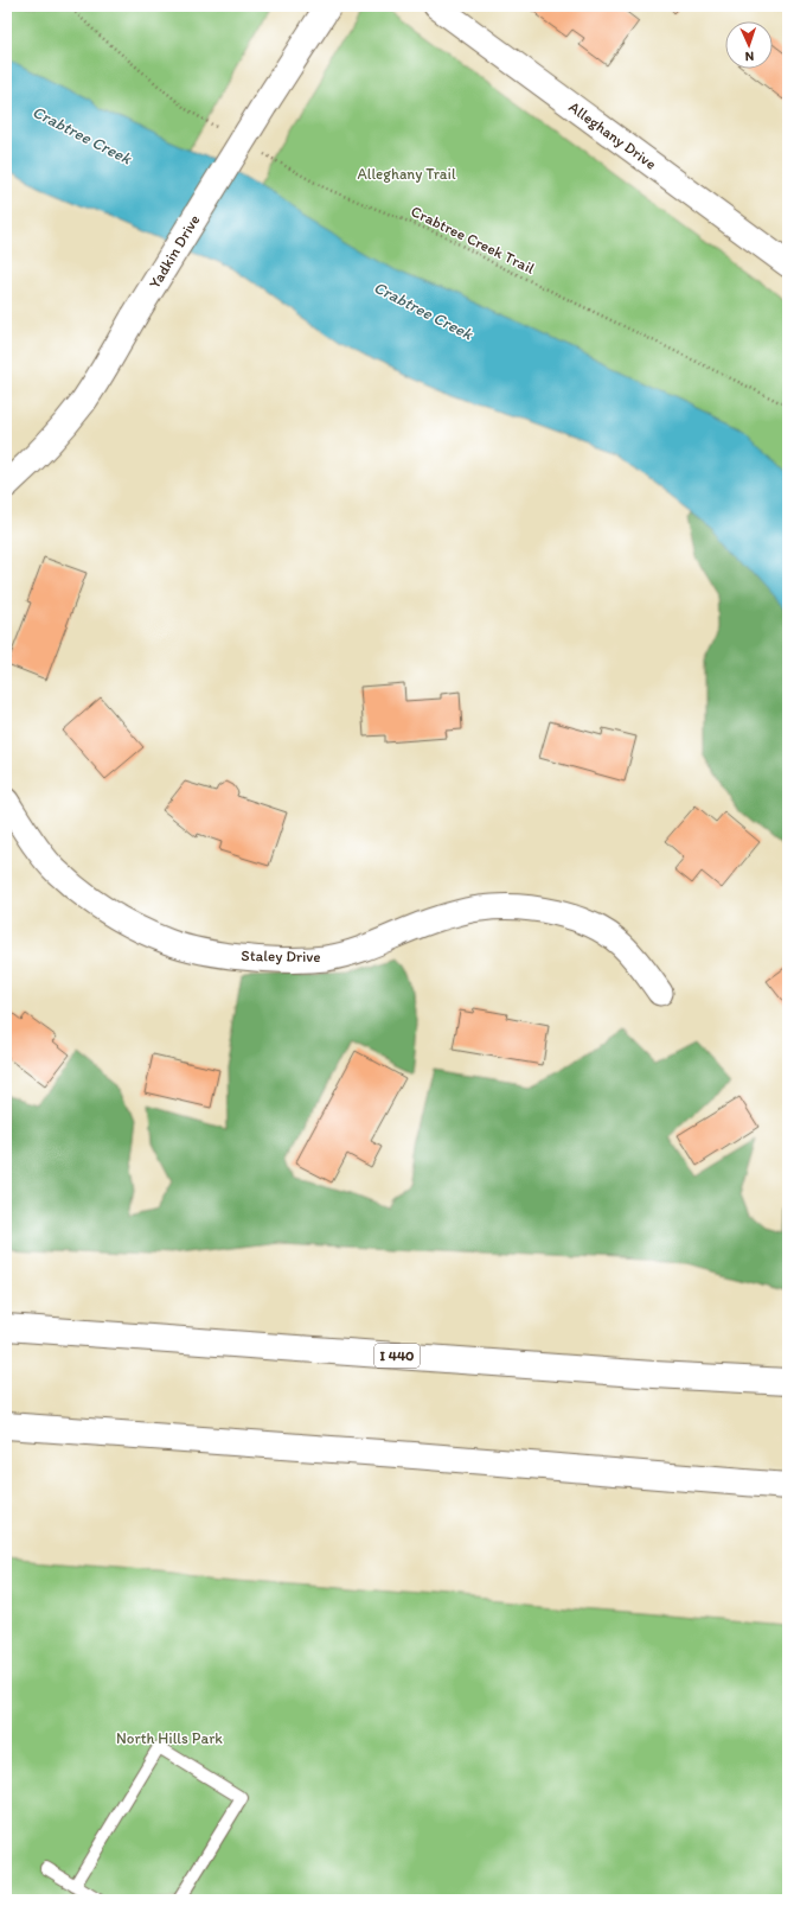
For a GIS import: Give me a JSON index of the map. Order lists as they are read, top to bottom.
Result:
{
  "streets": {
    "main road": ["Yadkin Drive", "I 440"],
    "street": ["Alleghany Drive", "Staley Drive"],
    "path": ["Crabtree Creek Trail"]
  },
  "water": ["Crabtree Creek"],
  "parks": ["Alleghany Trail", "North Hills Park"],
  "north": "bottom"
}
